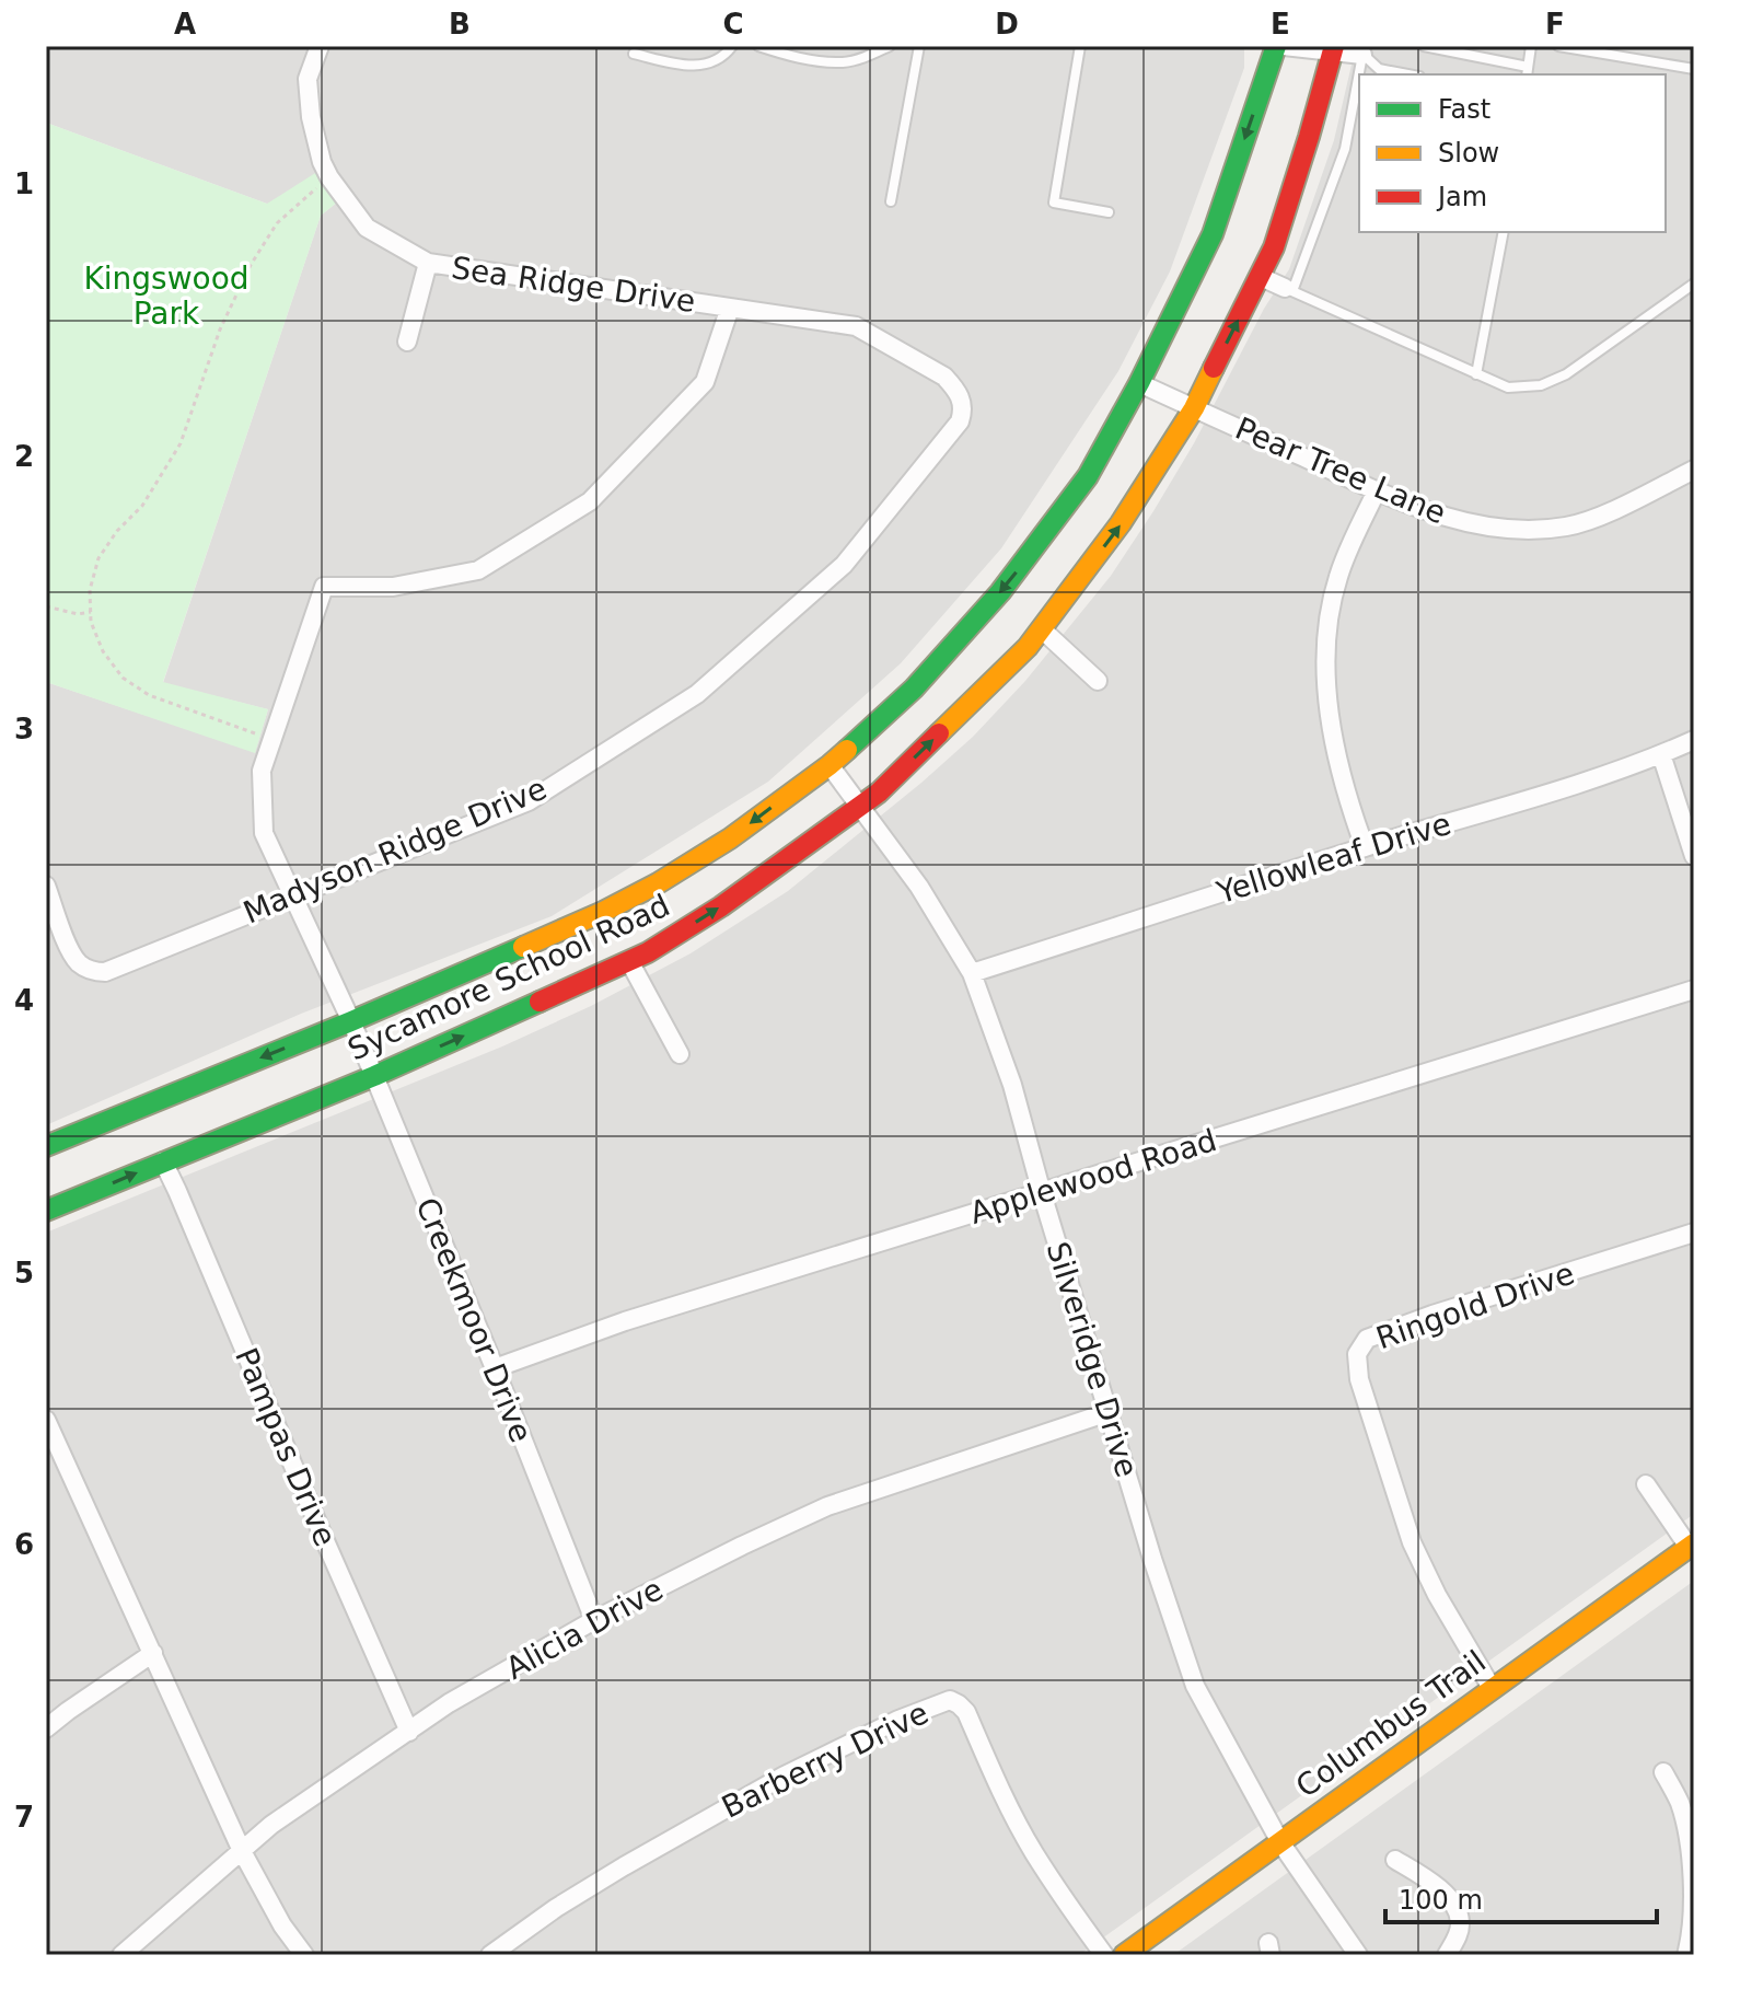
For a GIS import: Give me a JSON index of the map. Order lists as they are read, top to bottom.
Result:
{
  "streets": {
    "main road": ["Sycamore School Road", "Columbus Trail"],
    "street": [
      "Sea Ridge Drive",
      "Pear Tree Lane",
      "Madyson Ridge Drive",
      "Yellowleaf Drive",
      "Applewood Road",
      "Ringold Drive",
      "Creekmoor Drive",
      "Silveridge Drive",
      "Pampas Drive",
      "Alicia Drive",
      "Barberry Drive"
    ]
  },
  "crossings": [
    ["Sea Ridge Drive", "Madyson Ridge Drive"],
    ["Sea Ridge Drive", "Creekmoor Drive"],
    ["Pear Tree Lane", "Sycamore School Road"],
    ["Madyson Ridge Drive", "Creekmoor Drive"],
    ["Yellowleaf Drive", "Silveridge Drive"],
    ["Sycamore School Road", "Creekmoor Drive"],
    ["Sycamore School Road", "Silveridge Drive"],
    ["Sycamore School Road", "Pampas Drive"],
    ["Applewood Road", "Creekmoor Drive"],
    ["Applewood Road", "Silveridge Drive"],
    ["Ringold Drive", "Columbus Trail"],
    ["Creekmoor Drive", "Alicia Drive"],
    ["Silveridge Drive", "Alicia Drive"],
    ["Silveridge Drive", "Columbus Trail"],
    ["Pampas Drive", "Alicia Drive"]
  ],
  "parks": ["Kingswood Park"],
  "legend": ["Fast", "Slow", "Jam"],
  "scale_bar": "100 m",
  "grid": {
    "columns": [
      "A",
      "B",
      "C",
      "D",
      "E",
      "F"
    ],
    "rows": [
      "1",
      "2",
      "3",
      "4",
      "5",
      "6",
      "7"
    ]
  }
}
